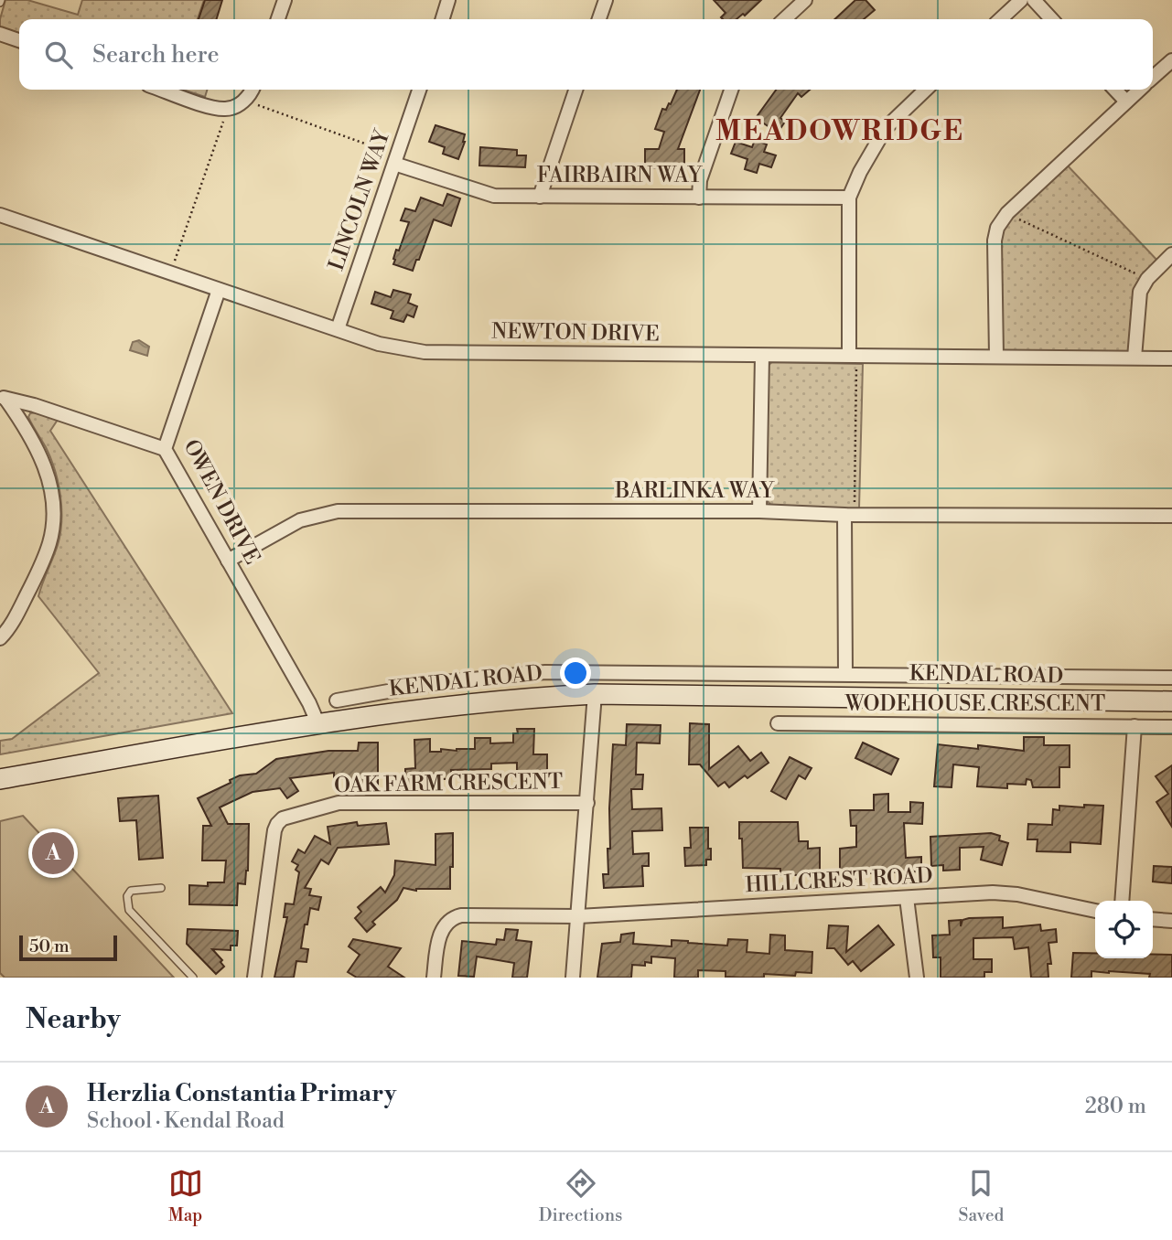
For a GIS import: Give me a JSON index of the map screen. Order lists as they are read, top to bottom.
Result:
{
  "streets": {
    "main road": ["KENDAL ROAD"],
    "street": [
      "FAIRBAIRN WAY",
      "LINCOLN WAY",
      "NEWTON DRIVE",
      "BARLINKA WAY",
      "OWEN DRIVE",
      "WODEHOUSE CRESCENT",
      "OAK FARM CRESCENT",
      "HILLCREST ROAD"
    ]
  },
  "crossings": [
    ["FAIRBAIRN WAY", "LINCOLN WAY"],
    ["LINCOLN WAY", "NEWTON DRIVE"],
    ["NEWTON DRIVE", "OWEN DRIVE"],
    ["BARLINKA WAY", "OWEN DRIVE"],
    ["OWEN DRIVE", "KENDAL ROAD"]
  ],
  "districts": ["MEADOWRIDGE"],
  "scale_bar": "50 m",
  "page": {
    "search": "Search here",
    "pins": "A",
    "scale": "50 m",
    "heading": "Nearby",
    "list": [
      {
        "mark": "A",
        "name": "Herzlia Constantia Primary",
        "note": "School · Kendal Road",
        "value": "280 m"
      }
    ],
    "nav": ["Map", "Directions", "Saved"]
  }
}
